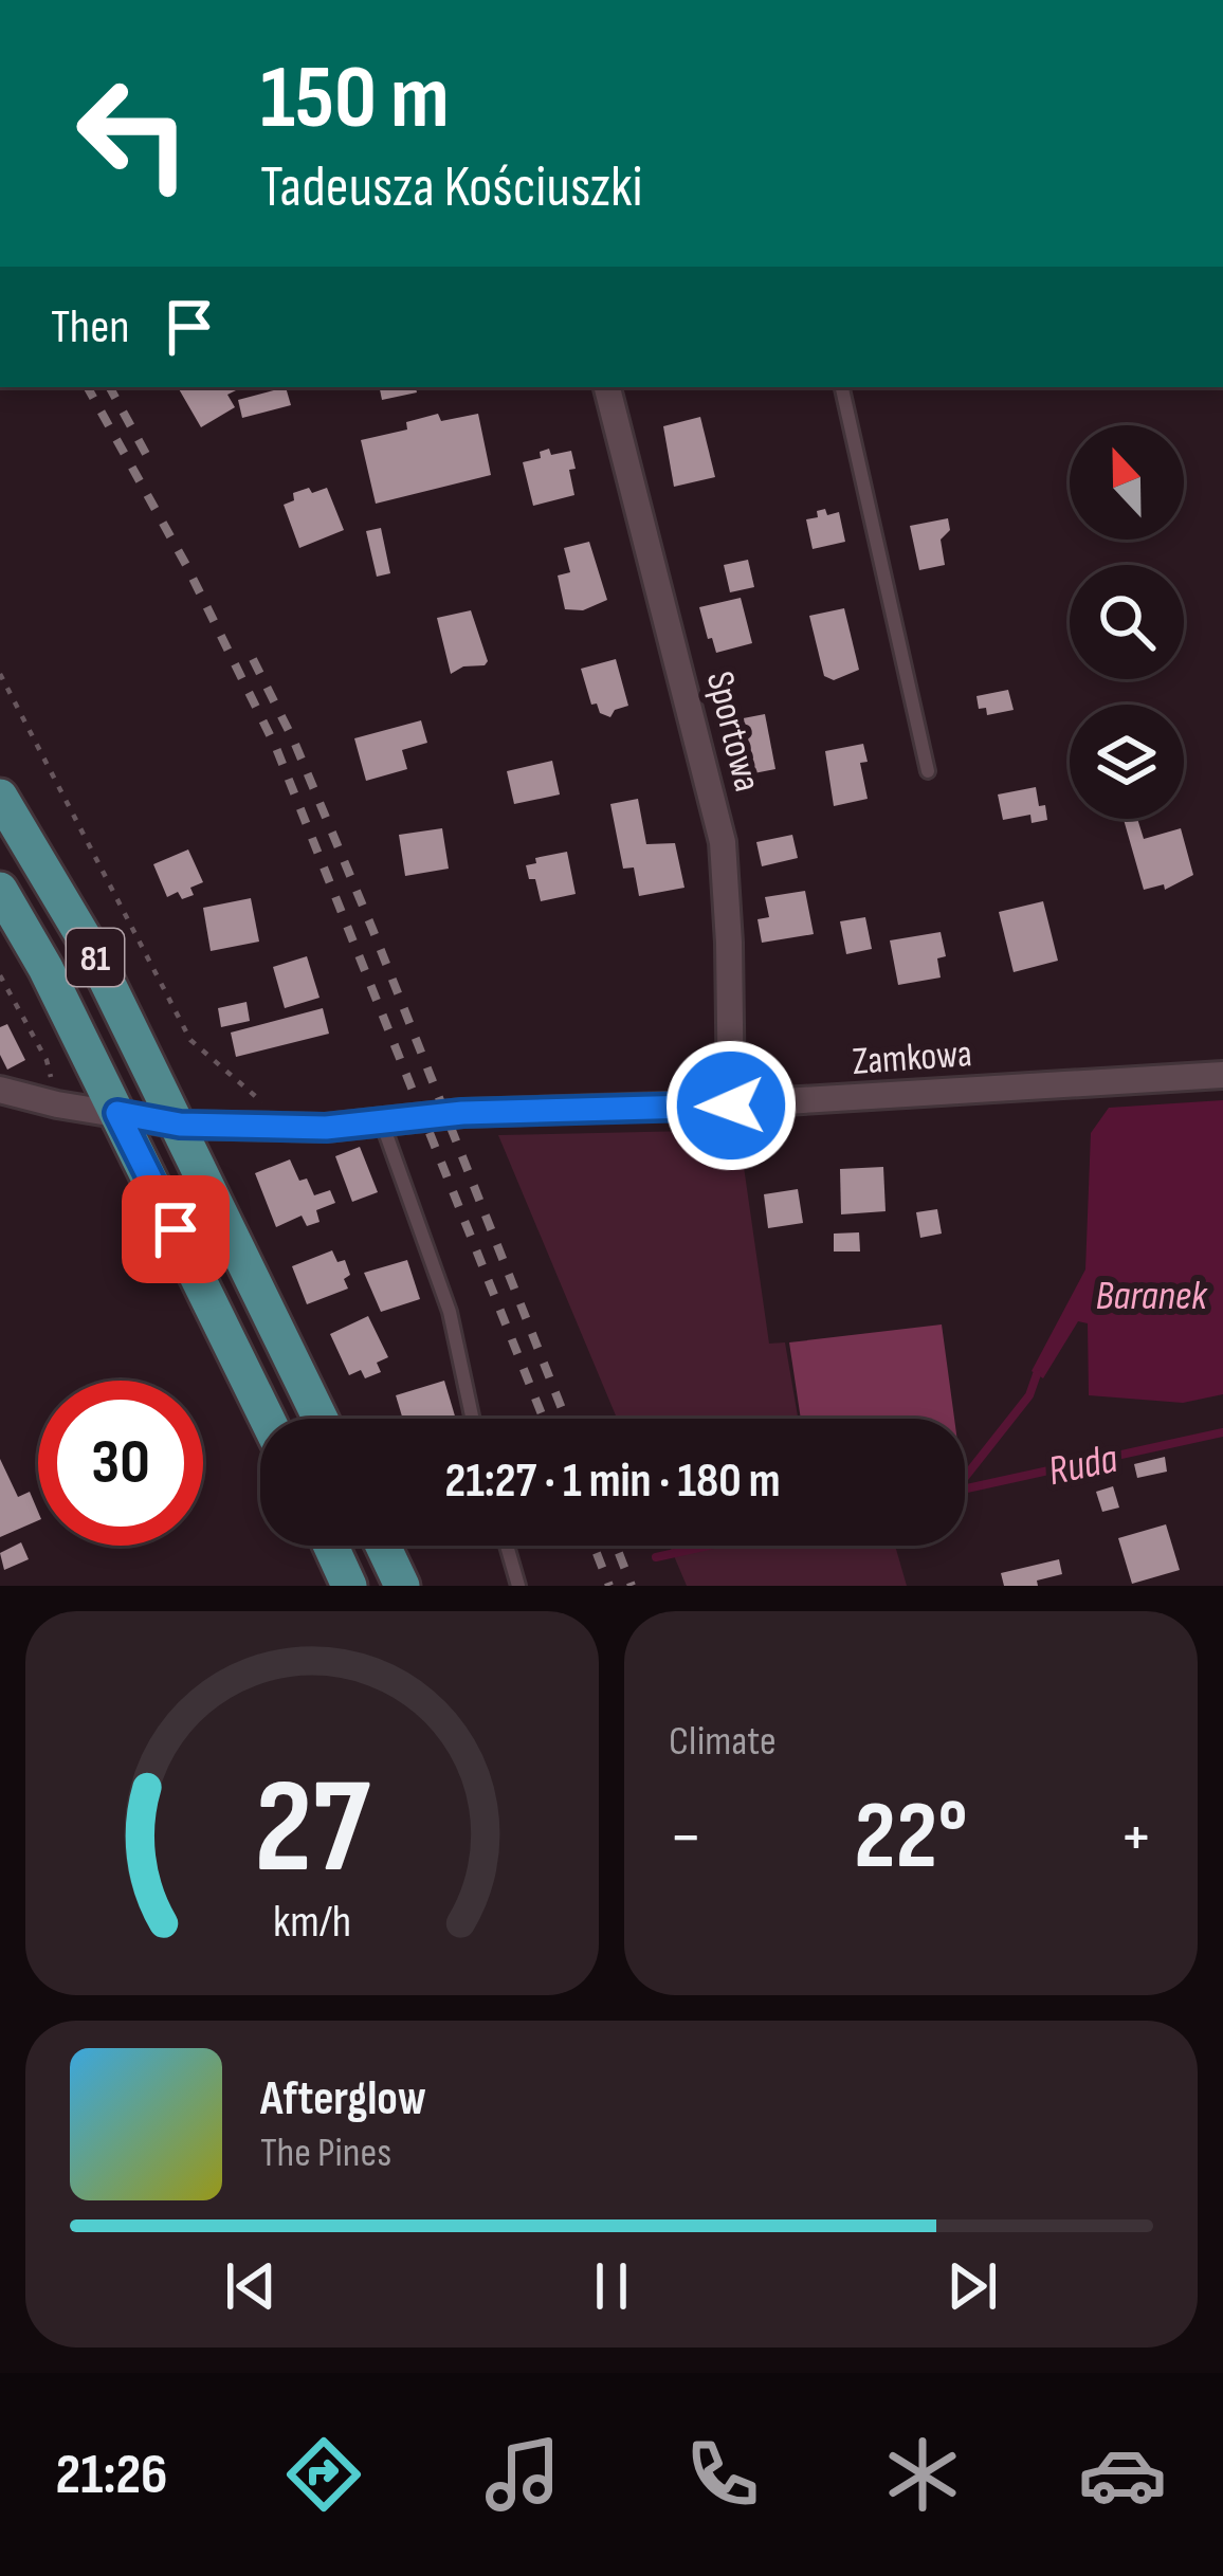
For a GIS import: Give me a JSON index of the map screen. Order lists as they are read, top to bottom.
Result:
{
  "streets": {
    "main road": ["81"],
    "street": ["Sportowa", "Zamkowa"]
  },
  "crossings": [
    ["Sportowa", "Zamkowa"],
    ["81", "Zamkowa"]
  ],
  "water": ["Baranek", "Ruda"],
  "north": "top",
  "page": {
    "turn": ["150 m", "Tadeusza Kościuszki"],
    "then": "Then",
    "limit": "30",
    "trip": "21:27 · 1 min · 180 m",
    "tile": "Climate",
    "heat": ["−", "22°", "+"],
    "song": ["Afterglow", "The Pines"],
    "tabs": "21:26",
    "gauge": ["27", "km/h"]
  }
}
